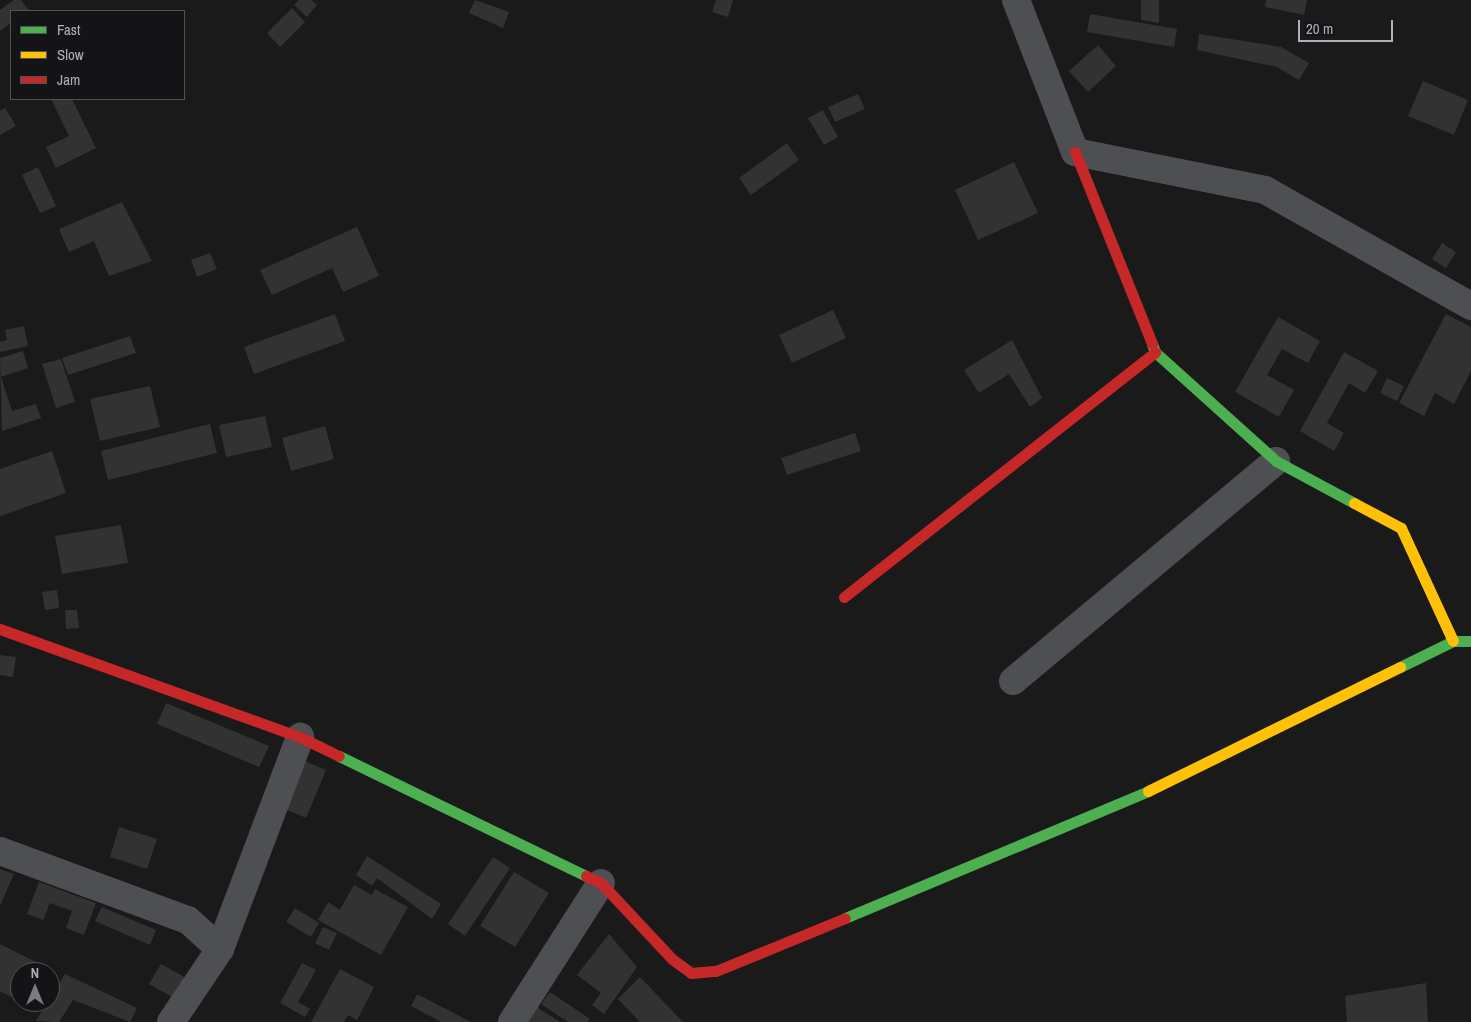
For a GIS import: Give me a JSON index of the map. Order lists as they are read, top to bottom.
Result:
{
  "legend": ["Fast", "Slow", "Jam"],
  "scale_bar": "20 m",
  "north": "top"
}
